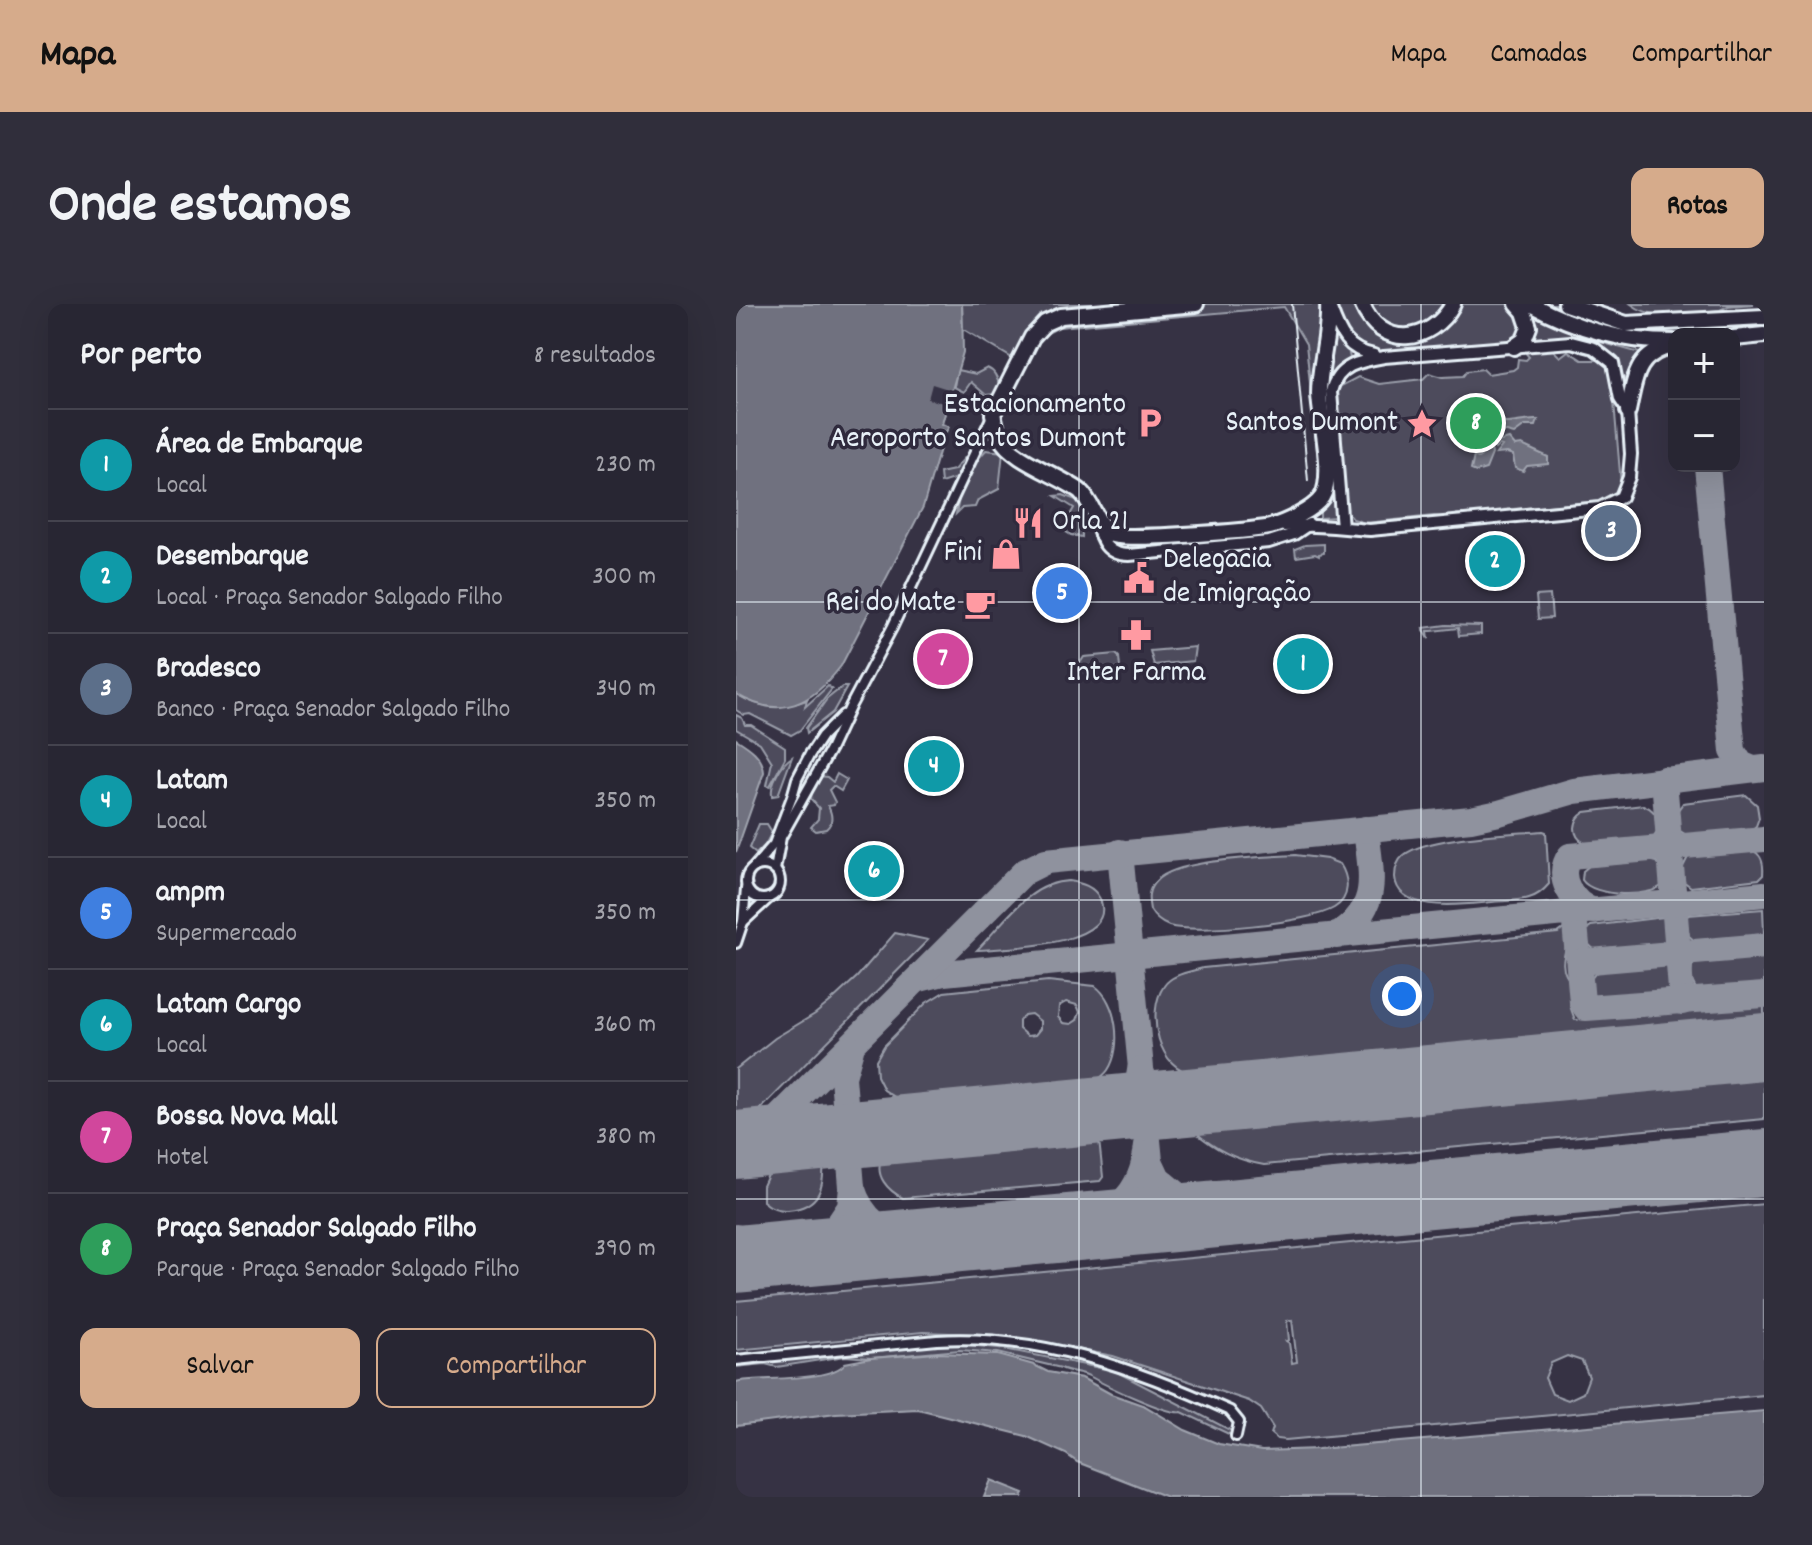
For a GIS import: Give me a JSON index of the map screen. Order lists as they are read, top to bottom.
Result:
{
  "places": {
    "parking": ["Estacionamento Aeroporto Santos Dumont"],
    "place": ["Santos Dumont"],
    "restaurant": ["Orla 21"],
    "shop": ["Fini"],
    "public building": ["Delegacia de Imigração"],
    "cafe": ["Rei do Mate"],
    "pharmacy": ["Inter Farma"]
  },
  "page": {
    "header": "Mapa",
    "nav": ["Mapa", "Camadas", "Compartilhar"],
    "title": "Onde estamos",
    "buttons": [
      "Rotas",
      ["Salvar", "Compartilhar"]
    ],
    "heading": ["Por perto", "8 resultados"],
    "map_buttons": ["+", "−"],
    "pins": [
      "8",
      "3",
      "2",
      "5",
      "7",
      "1",
      "4",
      "6"
    ],
    "list": [
      {
        "mark": "1",
        "name": "Área de Embarque",
        "note": "Local",
        "value": "230 m"
      },
      {
        "mark": "2",
        "name": "Desembarque",
        "note": "Local · Praça Senador Salgado Filho",
        "value": "300 m"
      },
      {
        "mark": "3",
        "name": "Bradesco",
        "note": "Banco · Praça Senador Salgado Filho",
        "value": "340 m"
      },
      {
        "mark": "4",
        "name": "Latam",
        "note": "Local",
        "value": "350 m"
      },
      {
        "mark": "5",
        "name": "ampm",
        "note": "Supermercado",
        "value": "350 m"
      },
      {
        "mark": "6",
        "name": "Latam Cargo",
        "note": "Local",
        "value": "360 m"
      },
      {
        "mark": "7",
        "name": "Bossa Nova Mall",
        "note": "Hotel",
        "value": "380 m"
      },
      {
        "mark": "8",
        "name": "Praça Senador Salgado Filho",
        "note": "Parque · Praça Senador Salgado Filho",
        "value": "390 m"
      }
    ]
  }
}
